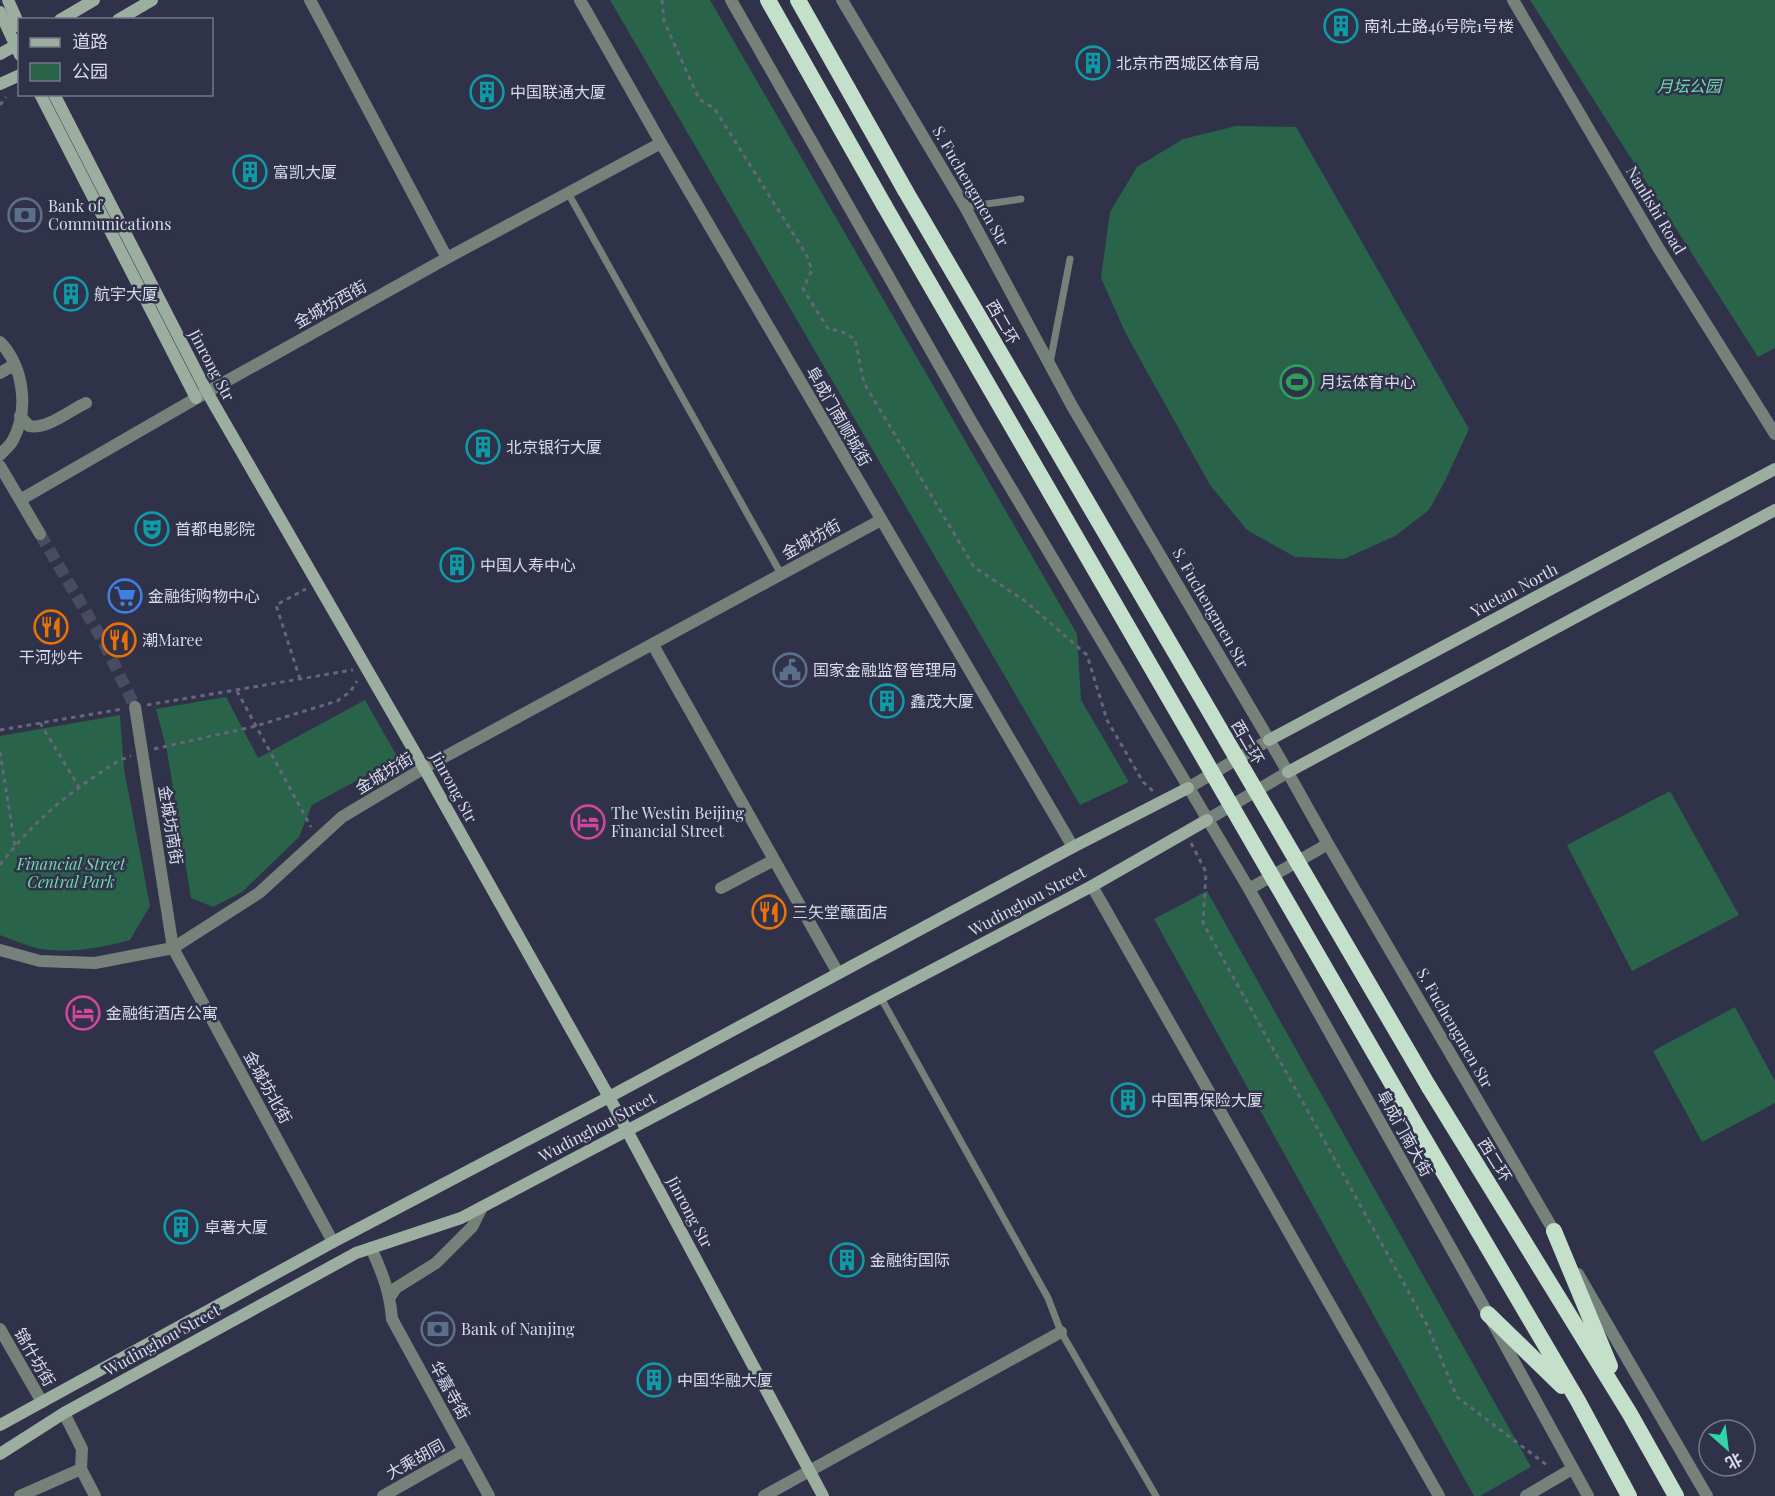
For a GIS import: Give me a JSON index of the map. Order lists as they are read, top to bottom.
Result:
{
  "streets": {
    "highway": ["西二环"],
    "main road": ["Jinrong Str", "Yuetan North", "Wudinghou Street"],
    "street": [
      "S. Fuchengmen Str",
      "Nanlishi Road",
      "金城坊西街",
      "阜成门南顺城街",
      "金城坊街",
      "金城坊南街",
      "金城坊北街",
      "阜成门南大街",
      "锦什坊街",
      "华嘉寺街",
      "大乘胡同"
    ]
  },
  "crossings": [
    ["S. Fuchengmen Str", "Yuetan North"],
    ["金城坊西街", "Jinrong Str"],
    ["金城坊西街", "阜成门南顺城街"],
    ["Jinrong Str", "金城坊街"],
    ["Jinrong Str", "Wudinghou Street"],
    ["阜成门南顺城街", "金城坊街"],
    ["阜成门南顺城街", "Wudinghou Street"],
    ["金城坊街", "金城坊南街"],
    ["金城坊街", "金城坊北街"],
    ["金城坊南街", "金城坊北街"],
    ["Wudinghou Street", "金城坊北街"],
    ["Wudinghou Street", "阜成门南大街"],
    ["Wudinghou Street", "锦什坊街"],
    ["Wudinghou Street", "华嘉寺街"],
    ["华嘉寺街", "大乘胡同"]
  ],
  "parks": ["月坛公园", "Financial Street Central Park"],
  "places": {
    "building": [
      "南礼士路46号院1号楼",
      "北京市西城区体育局",
      "中国联通大厦",
      "富凯大厦",
      "航宇大厦",
      "北京银行大厦",
      "中国人寿中心",
      "鑫茂大厦",
      "中国再保险大厦",
      "卓著大厦",
      "金融街国际",
      "中国华融大厦"
    ],
    "bank": ["Bank of Communications", "Bank of Nanjing"],
    "sports": ["月坛体育中心"],
    "theatre": ["首都电影院"],
    "supermarket": ["金融街购物中心"],
    "restaurant": ["干河炒牛", "潮Maree", "三矢堂蘸面店"],
    "public building": ["国家金融监督管理局"],
    "hotel": ["The Westin Beijing Financial Street", "金融街酒店公寓"]
  },
  "legend": ["道路", "公园"],
  "north": "bottom right"
}
